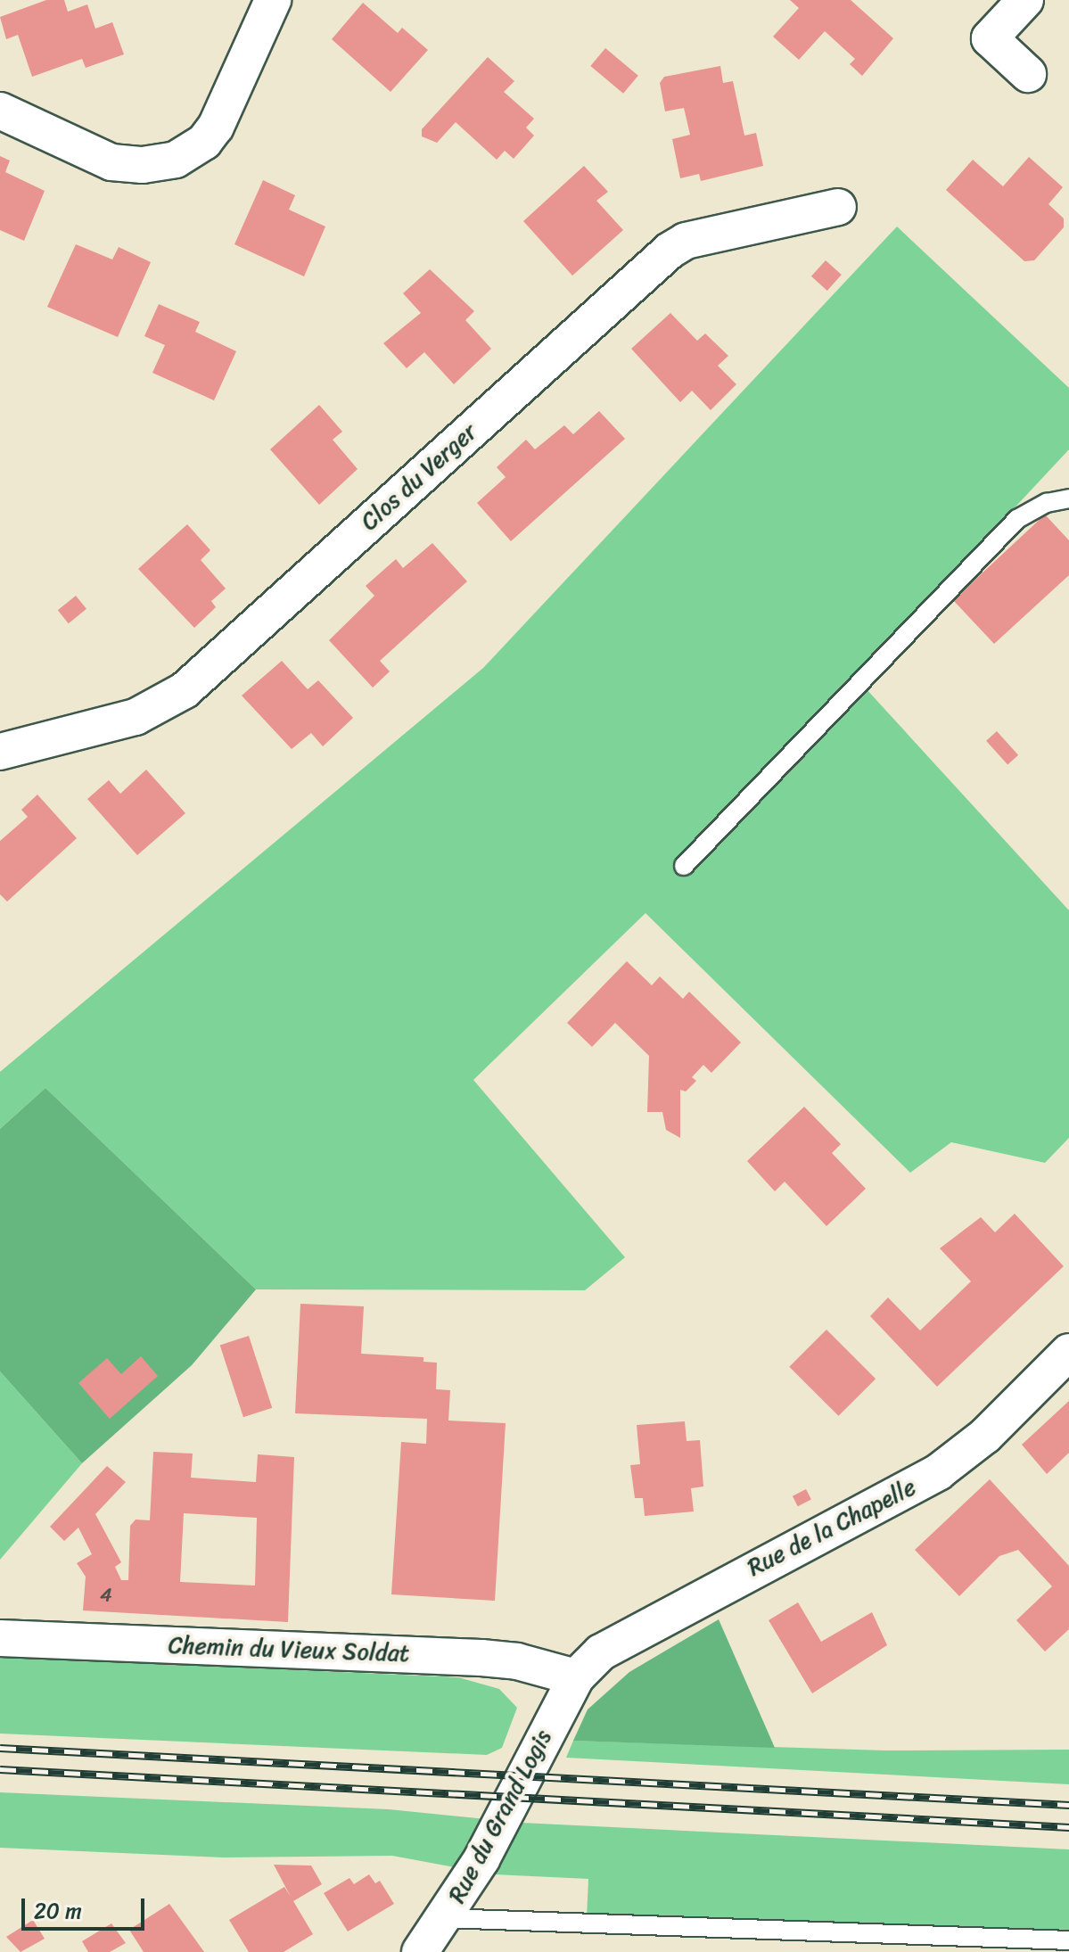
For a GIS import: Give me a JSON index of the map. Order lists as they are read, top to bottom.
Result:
{
  "streets": {
    "street": [
      "Clos du Verger",
      "Rue de la Chapelle",
      "Chemin du Vieux Soldat",
      "Rue du Grand Logis"
    ]
  },
  "crossings": [
    ["Rue de la Chapelle", "Chemin du Vieux Soldat"],
    ["Rue de la Chapelle", "Rue du Grand Logis"],
    ["Chemin du Vieux Soldat", "Rue du Grand Logis"]
  ],
  "house_numbers": ["4"],
  "scale_bar": "20 m"
}
